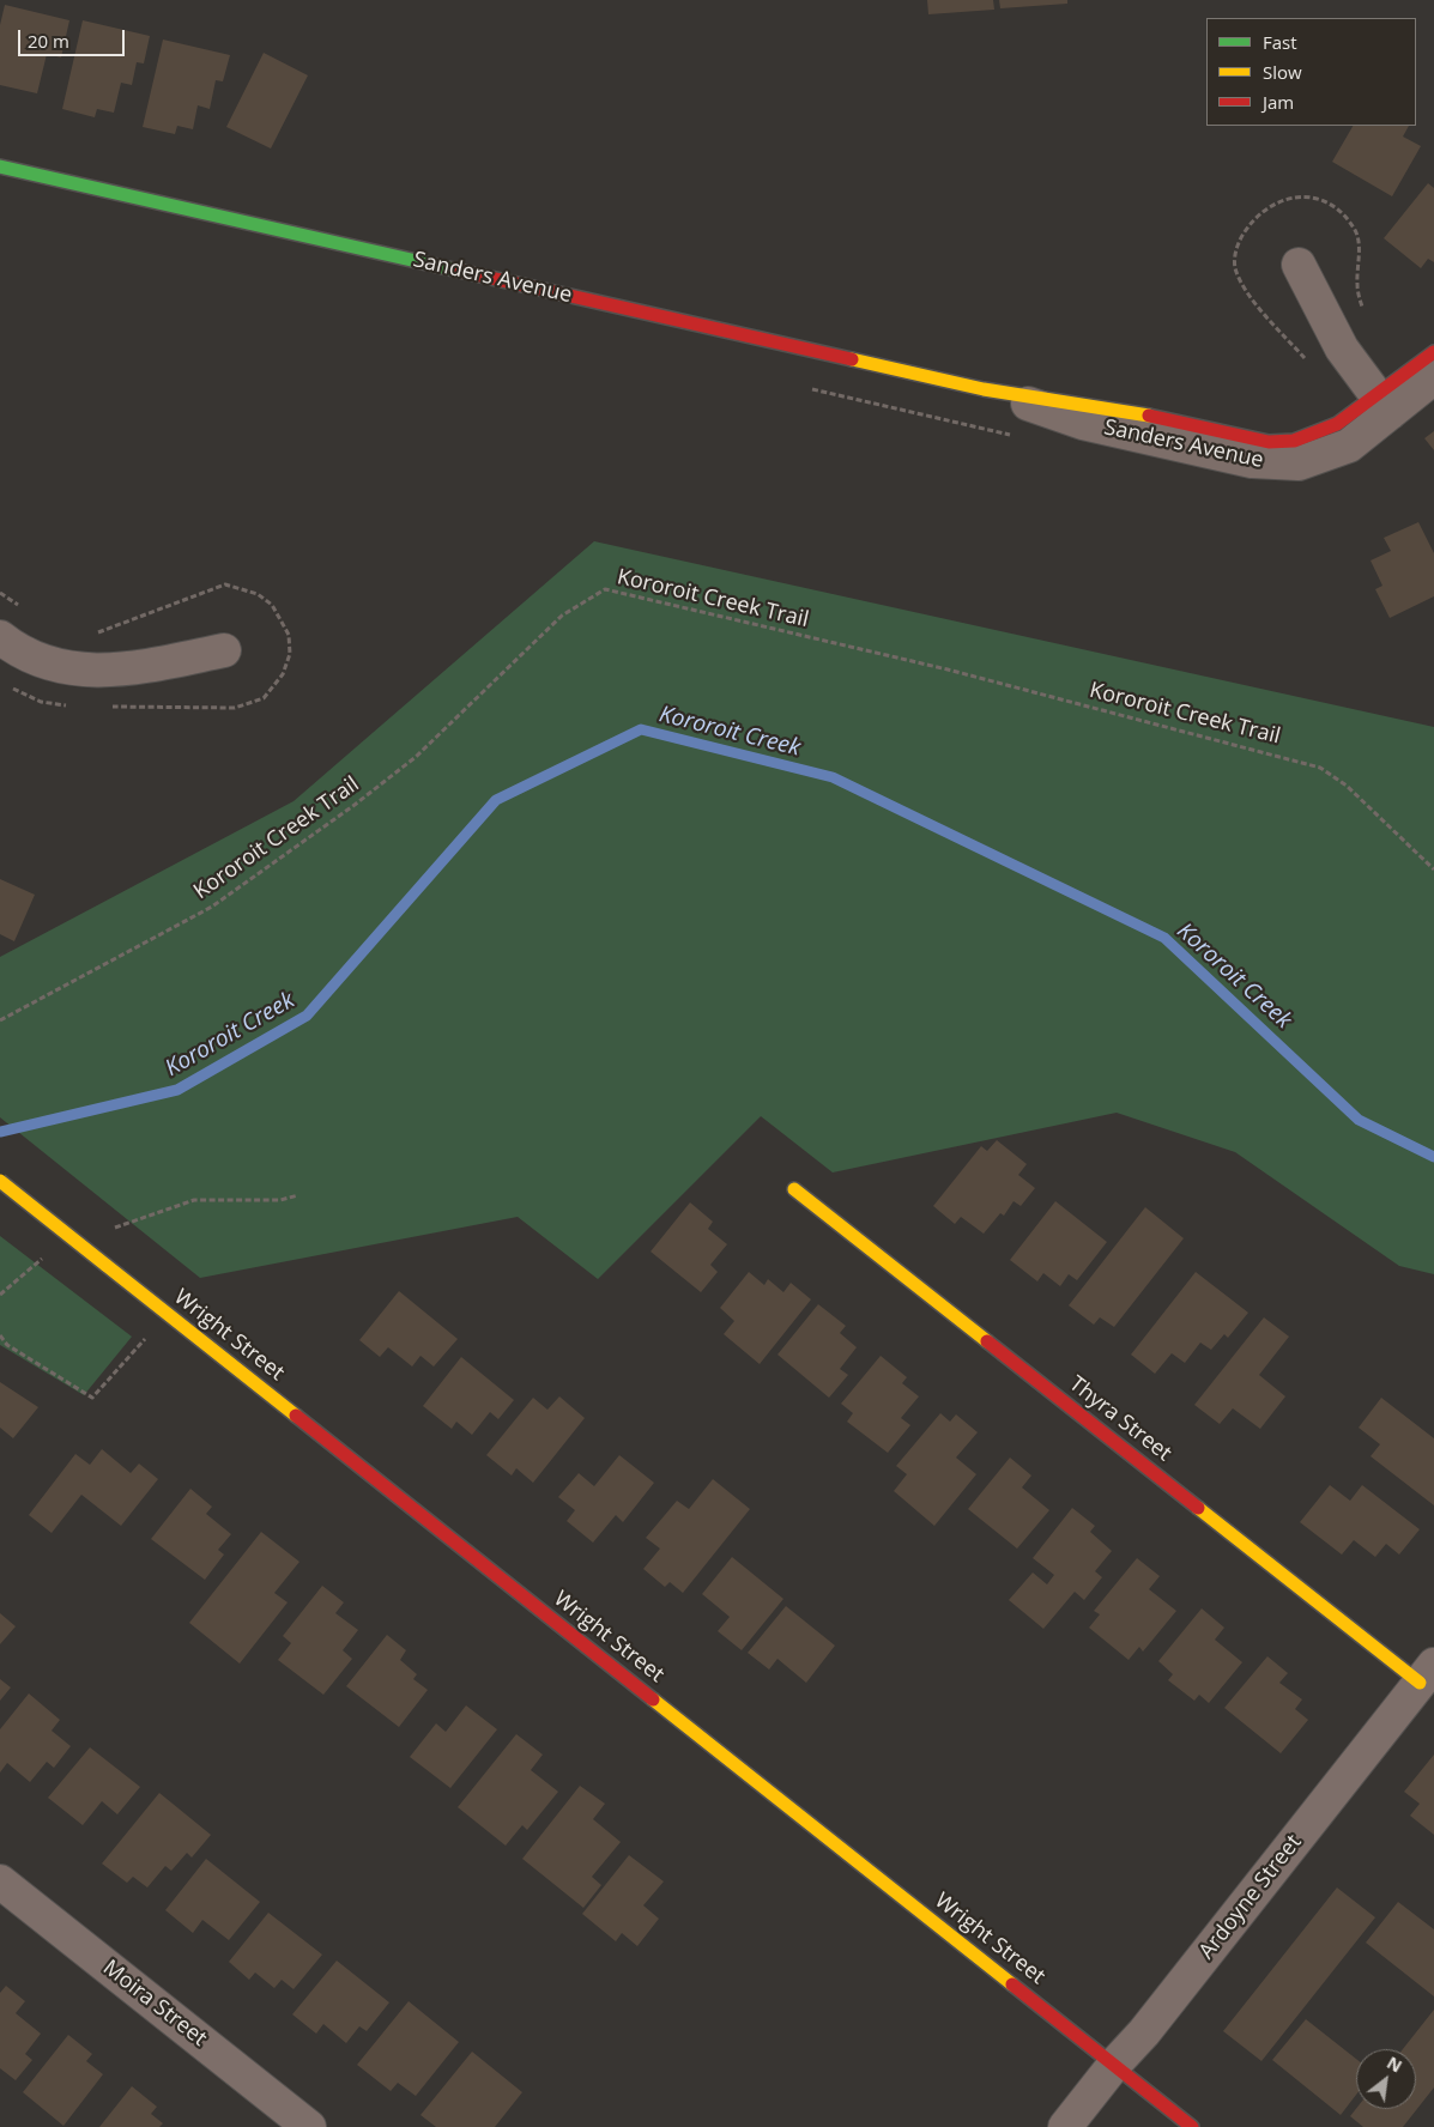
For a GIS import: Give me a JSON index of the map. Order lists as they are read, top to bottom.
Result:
{
  "streets": {
    "street": [
      "Sanders Avenue",
      "Wright Street",
      "Thyra Street",
      "Ardoyne Street",
      "Moira Street"
    ],
    "path": ["Kororoit Creek Trail"]
  },
  "crossings": [
    ["Wright Street", "Ardoyne Street"],
    ["Thyra Street", "Ardoyne Street"]
  ],
  "water": ["Kororoit Creek"],
  "legend": ["Fast", "Slow", "Jam"],
  "scale_bar": "20 m",
  "north": "top right"
}
